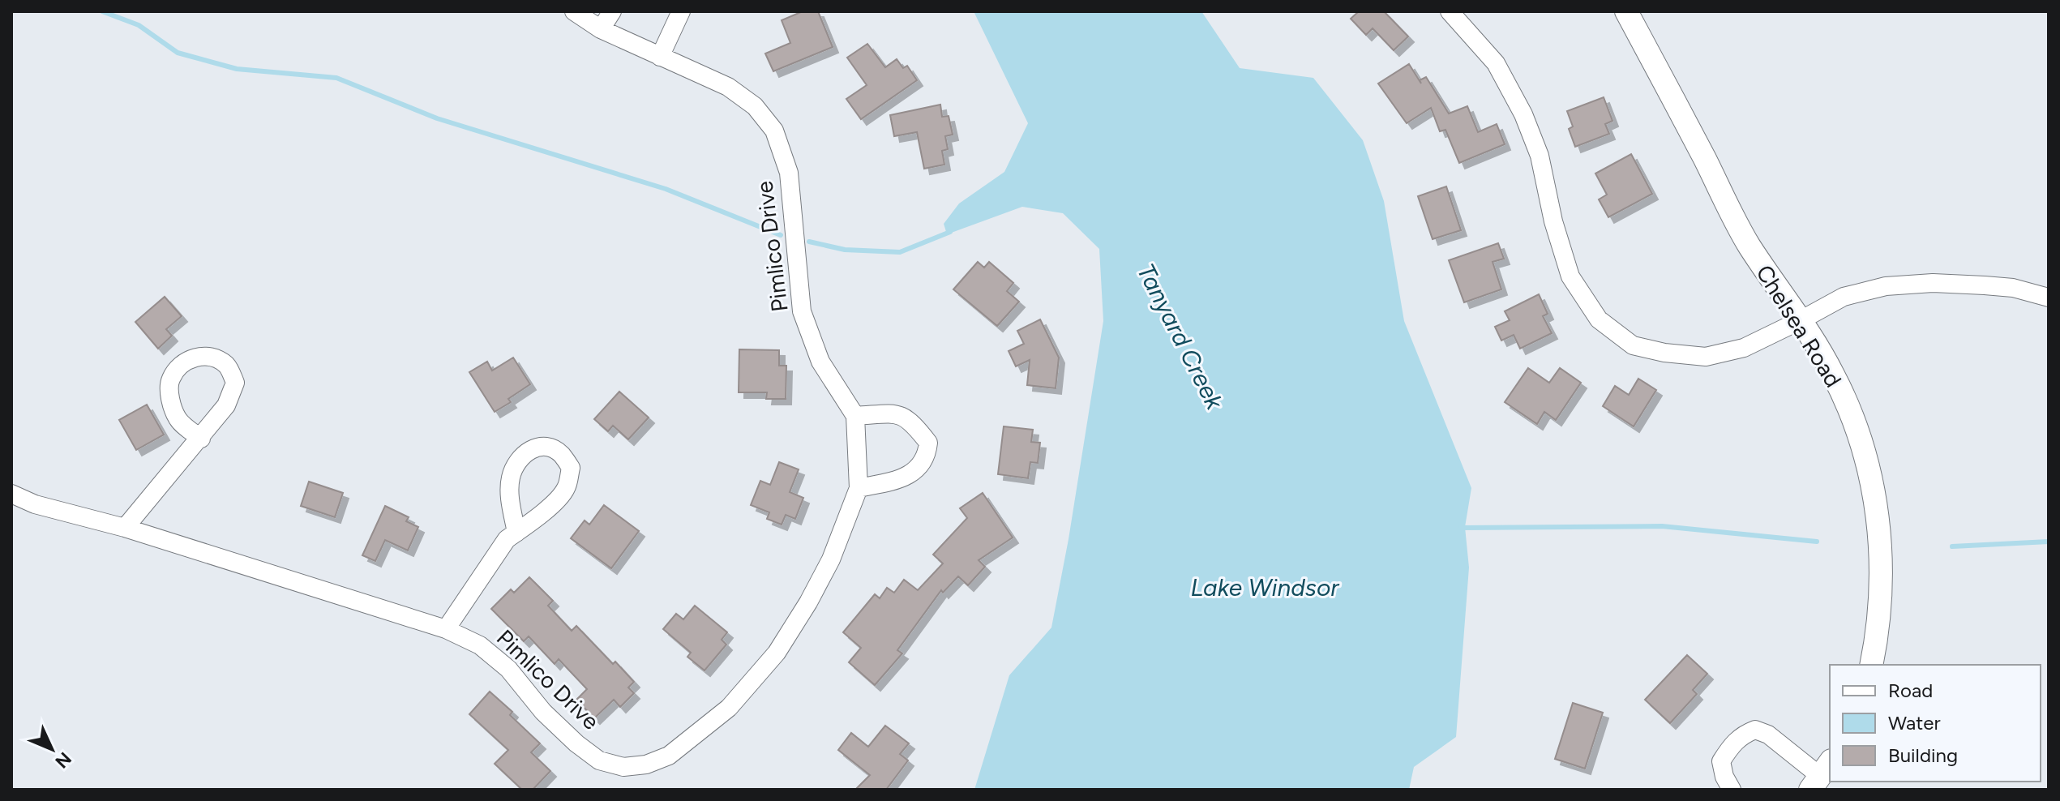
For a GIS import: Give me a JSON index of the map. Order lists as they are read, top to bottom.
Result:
{
  "streets": {
    "street": ["Pimlico Drive", "Chelsea Road"]
  },
  "water": ["Tanyard Creek", "Lake Windsor"],
  "legend": ["Road", "Water", "Building"],
  "north": "bottom right"
}
